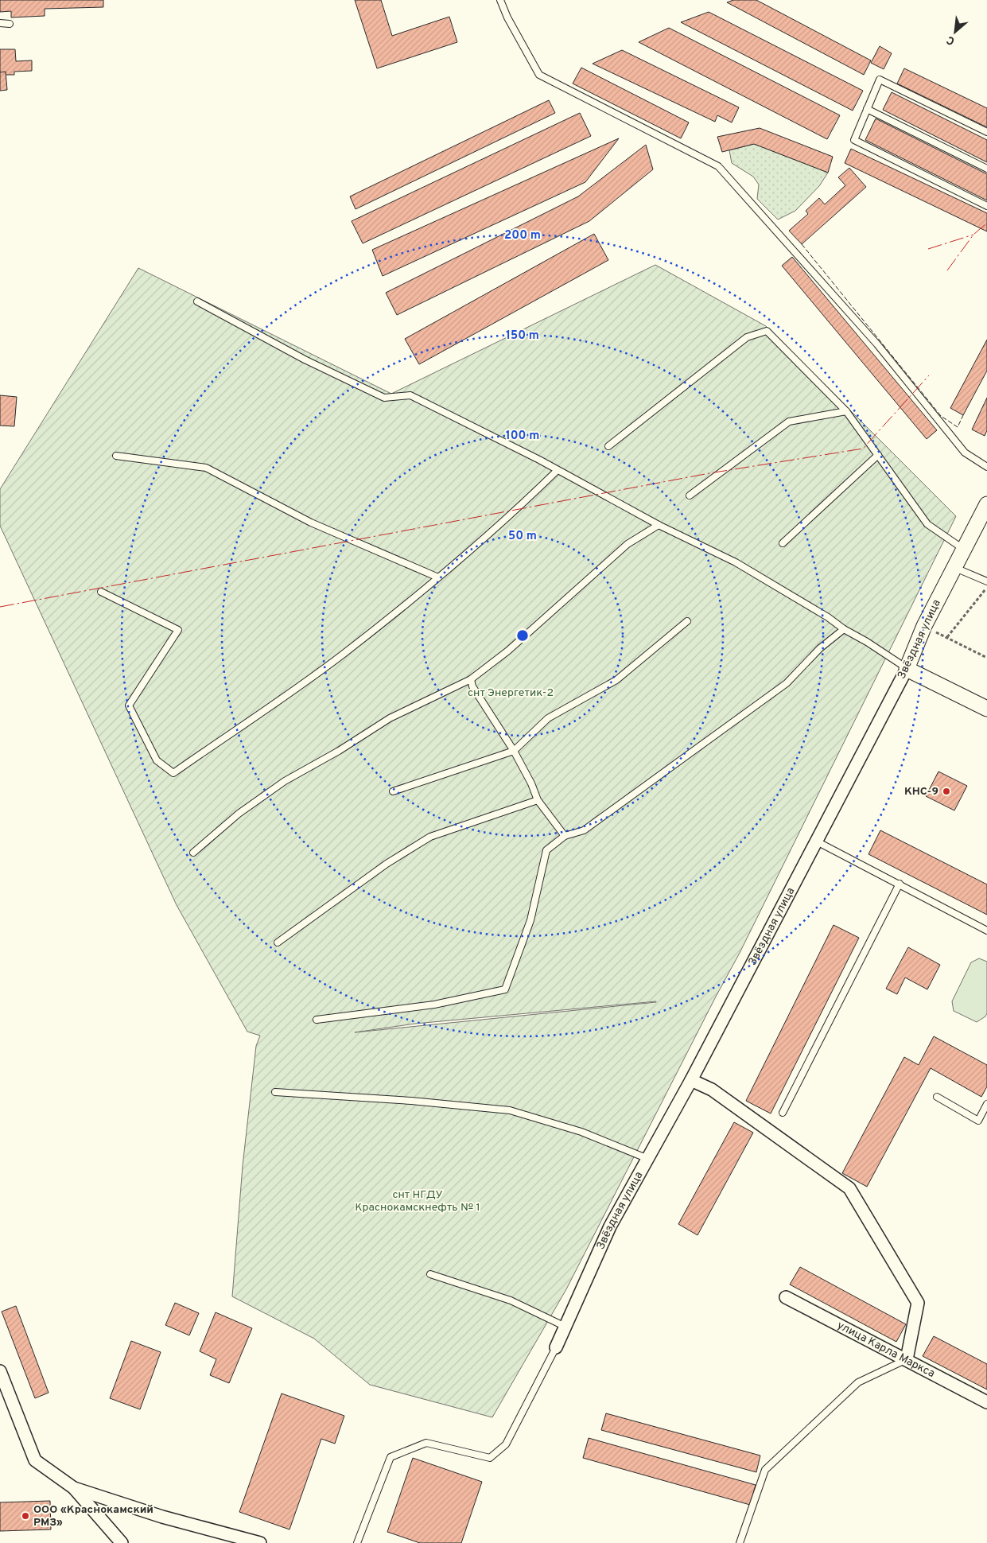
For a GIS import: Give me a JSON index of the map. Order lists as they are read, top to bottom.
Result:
{
  "streets": {
    "street": ["Звёздная улица", "улица Карла Маркса"]
  },
  "parks": ["снт Энергетик-2", "снт НГДУ Краснокамскнефть № 1"],
  "places": ["КНС-9", "ООО «Краснокамский РМЗ»"],
  "north": "bottom left",
  "rings": [
    "200 m",
    "150 m",
    "100 m",
    "50 m"
  ]
}
